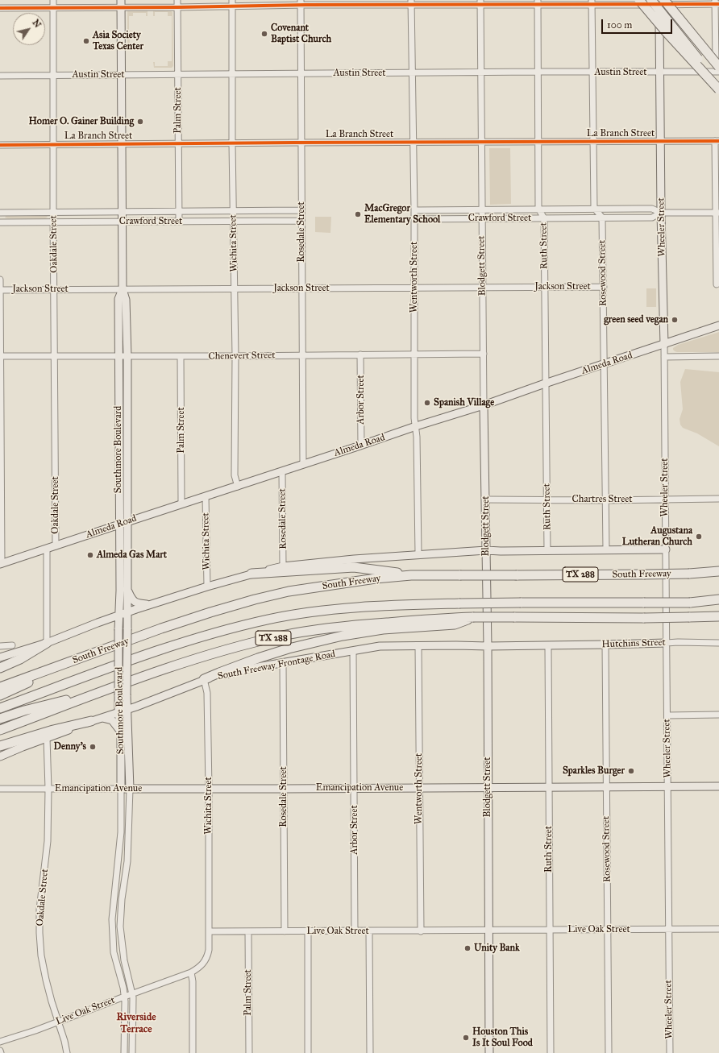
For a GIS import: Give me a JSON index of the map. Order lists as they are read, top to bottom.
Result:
{
  "streets": {
    "highway": ["TX 288", "South Freeway"],
    "main road": [
      "Wheeler Street",
      "Blodgett Street",
      "Almeda Road",
      "Southmore Boulevard",
      "Hutchins Street",
      "South Freeway Frontage Road",
      "Emancipation Avenue"
    ],
    "street": [
      "Austin Street",
      "Palm Street",
      "La Branch Street",
      "Crawford Street",
      "Rosedale Street",
      "Wichita Street",
      "Oakdale Street",
      "Ruth Street",
      "Rosewood Street",
      "Wentworth Street",
      "Jackson Street",
      "Chenevert Street",
      "Arbor Street",
      "Chartres Street",
      "Live Oak Street"
    ]
  },
  "crossings": [
    ["Austin Street", "Palm Street"],
    ["Austin Street", "Wheeler Street"],
    ["Austin Street", "Rosedale Street"],
    ["Austin Street", "Wichita Street"],
    ["Austin Street", "Oakdale Street"],
    ["Austin Street", "Ruth Street"],
    ["Austin Street", "Blodgett Street"],
    ["Austin Street", "Wentworth Street"],
    ["Austin Street", "Southmore Boulevard"],
    ["Palm Street", "La Branch Street"],
    ["Palm Street", "Crawford Street"],
    ["Palm Street", "Chenevert Street"],
    ["Palm Street", "Almeda Road"],
    ["Palm Street", "Live Oak Street"],
    ["La Branch Street", "Wheeler Street"],
    ["La Branch Street", "Rosedale Street"],
    ["La Branch Street", "Wichita Street"],
    ["La Branch Street", "Oakdale Street"],
    ["La Branch Street", "Ruth Street"],
    ["La Branch Street", "Blodgett Street"],
    ["La Branch Street", "Wentworth Street"],
    ["La Branch Street", "Southmore Boulevard"],
    ["Crawford Street", "Wheeler Street"],
    ["Crawford Street", "Rosedale Street"],
    ["Crawford Street", "Wichita Street"],
    ["Crawford Street", "Oakdale Street"],
    ["Crawford Street", "Ruth Street"],
    ["Crawford Street", "Blodgett Street"],
    ["Crawford Street", "Rosewood Street"],
    ["Crawford Street", "Wentworth Street"],
    ["Crawford Street", "Southmore Boulevard"],
    ["Wheeler Street", "Almeda Road"],
    ["Wheeler Street", "Chartres Street"],
    ["Wheeler Street", "Hutchins Street"],
    ["Wheeler Street", "Emancipation Avenue"],
    ["Wheeler Street", "Live Oak Street"],
    ["Rosedale Street", "Jackson Street"],
    ["Rosedale Street", "Chenevert Street"],
    ["Rosedale Street", "Almeda Road"],
    ["Rosedale Street", "South Freeway Frontage Road"],
    ["Rosedale Street", "Emancipation Avenue"],
    ["Rosedale Street", "Live Oak Street"],
    ["Wichita Street", "Jackson Street"],
    ["Wichita Street", "Chenevert Street"],
    ["Wichita Street", "Almeda Road"],
    ["Wichita Street", "South Freeway Frontage Road"],
    ["Wichita Street", "Emancipation Avenue"],
    ["Wichita Street", "Live Oak Street"],
    ["Oakdale Street", "Jackson Street"],
    ["Oakdale Street", "Chenevert Street"],
    ["Oakdale Street", "Almeda Road"],
    ["Oakdale Street", "South Freeway Frontage Road"],
    ["Oakdale Street", "Emancipation Avenue"],
    ["Oakdale Street", "Live Oak Street"],
    ["Ruth Street", "Jackson Street"],
    ["Ruth Street", "Almeda Road"],
    ["Ruth Street", "Chartres Street"],
    ["Ruth Street", "Hutchins Street"],
    ["Ruth Street", "South Freeway Frontage Road"],
    ["Ruth Street", "Emancipation Avenue"],
    ["Ruth Street", "Live Oak Street"],
    ["Blodgett Street", "Jackson Street"],
    ["Blodgett Street", "Chenevert Street"],
    ["Blodgett Street", "Almeda Road"],
    ["Blodgett Street", "Chartres Street"],
    ["Blodgett Street", "South Freeway Frontage Road"],
    ["Blodgett Street", "Emancipation Avenue"],
    ["Blodgett Street", "Live Oak Street"],
    ["Rosewood Street", "Jackson Street"],
    ["Rosewood Street", "Almeda Road"],
    ["Rosewood Street", "Chartres Street"],
    ["Rosewood Street", "Hutchins Street"],
    ["Rosewood Street", "Emancipation Avenue"],
    ["Rosewood Street", "Live Oak Street"],
    ["Wentworth Street", "Jackson Street"],
    ["Wentworth Street", "Chenevert Street"],
    ["Wentworth Street", "Almeda Road"],
    ["Wentworth Street", "South Freeway Frontage Road"],
    ["Wentworth Street", "Emancipation Avenue"],
    ["Wentworth Street", "Live Oak Street"],
    ["Jackson Street", "Southmore Boulevard"],
    ["Chenevert Street", "Arbor Street"],
    ["Chenevert Street", "Southmore Boulevard"],
    ["Almeda Road", "Arbor Street"],
    ["Almeda Road", "Southmore Boulevard"],
    ["Arbor Street", "South Freeway Frontage Road"],
    ["Arbor Street", "Emancipation Avenue"],
    ["Arbor Street", "Live Oak Street"],
    ["Southmore Boulevard", "South Freeway Frontage Road"],
    ["Southmore Boulevard", "Emancipation Avenue"],
    ["Southmore Boulevard", "Live Oak Street"],
    ["Hutchins Street", "South Freeway Frontage Road"]
  ],
  "districts": ["Riverside Terrace"],
  "places": [
    "Covenant Baptist Church",
    "Asia Society Texas Center",
    "Homer O. Gainer Building",
    "MacGregor Elementary School",
    "green seed vegan",
    "Spanish Village",
    "Augustana Lutheran Church",
    "Almeda Gas Mart",
    "Denny's",
    "Sparkles Burger",
    "Unity Bank",
    "Houston This Is It Soul Food"
  ],
  "scale_bar": "100 m",
  "north": "top right"
}
